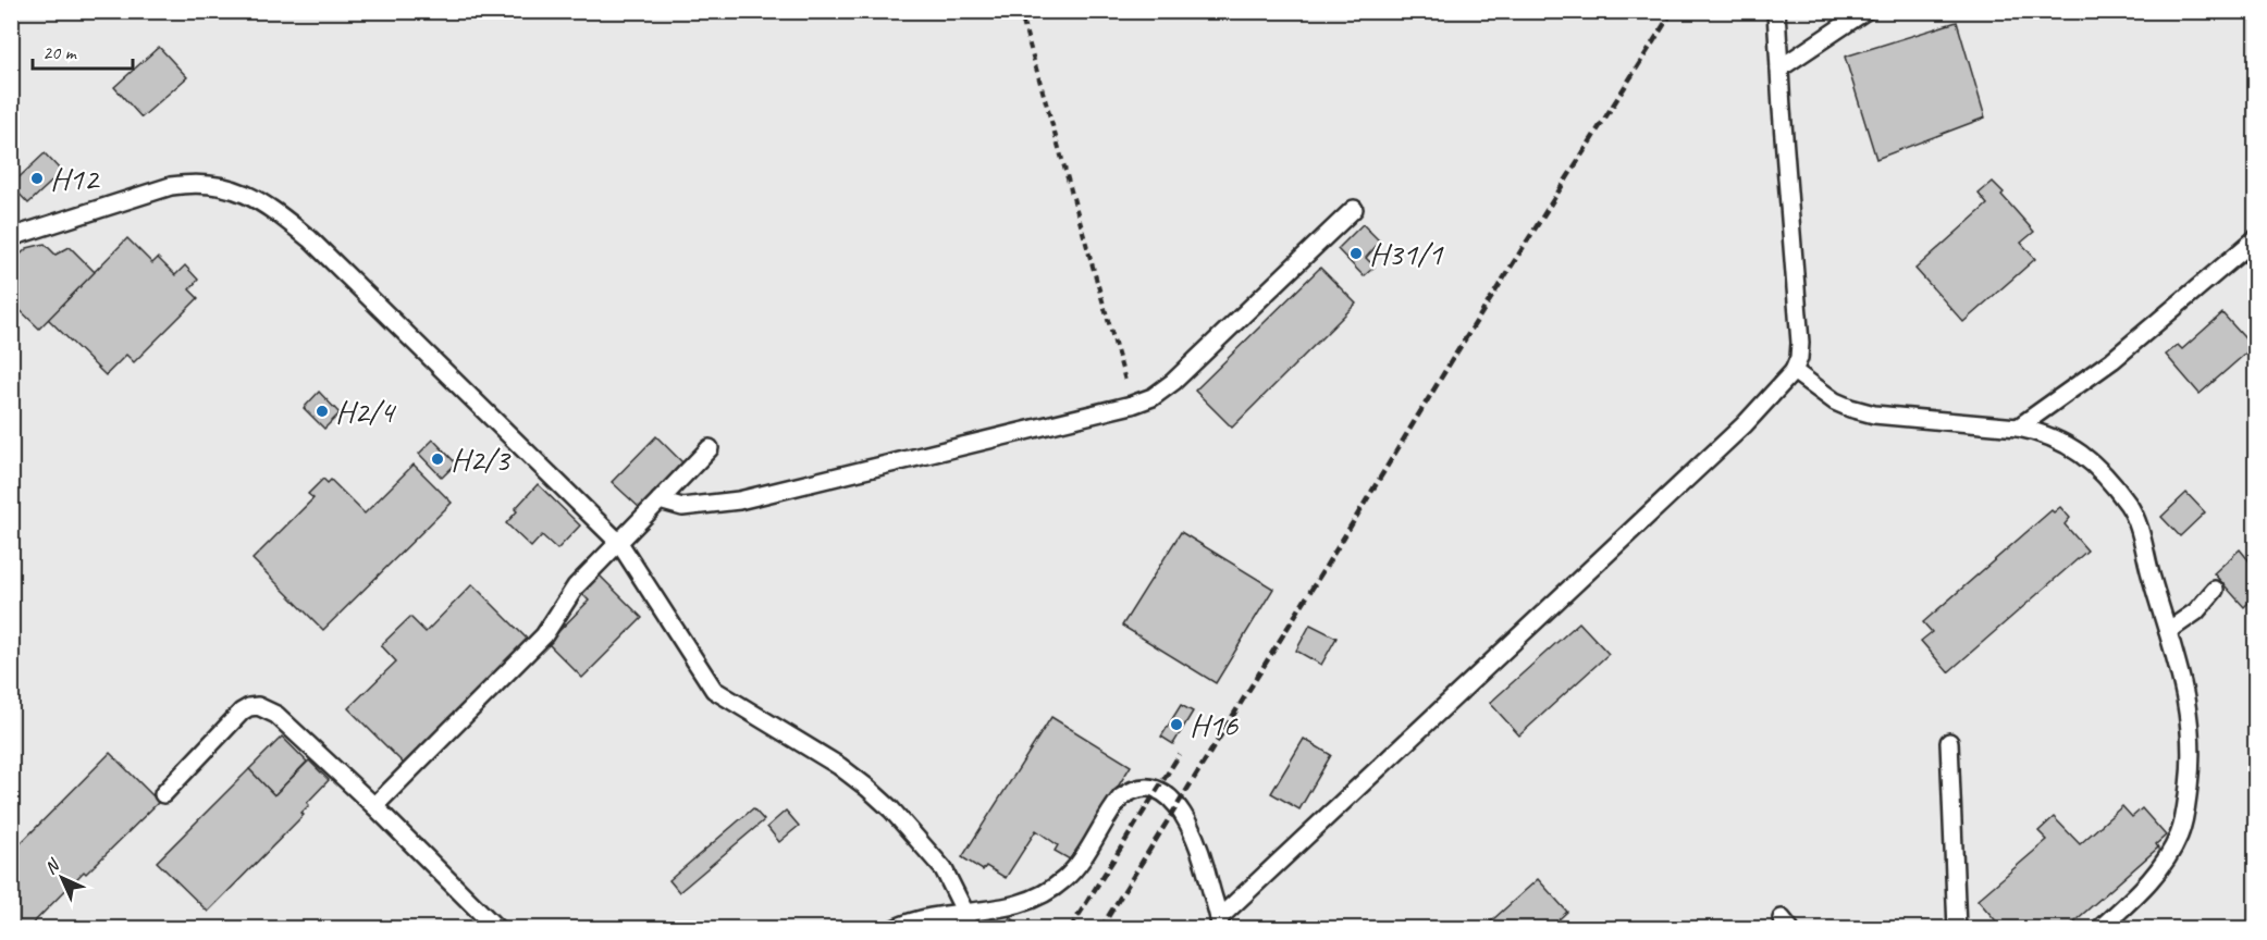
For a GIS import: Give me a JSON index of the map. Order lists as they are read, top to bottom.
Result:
{
  "places": [
    "H12",
    "H31/1",
    "H2/4",
    "H2/3",
    "H16"
  ],
  "scale_bar": "20 m",
  "north": "top left"
}
